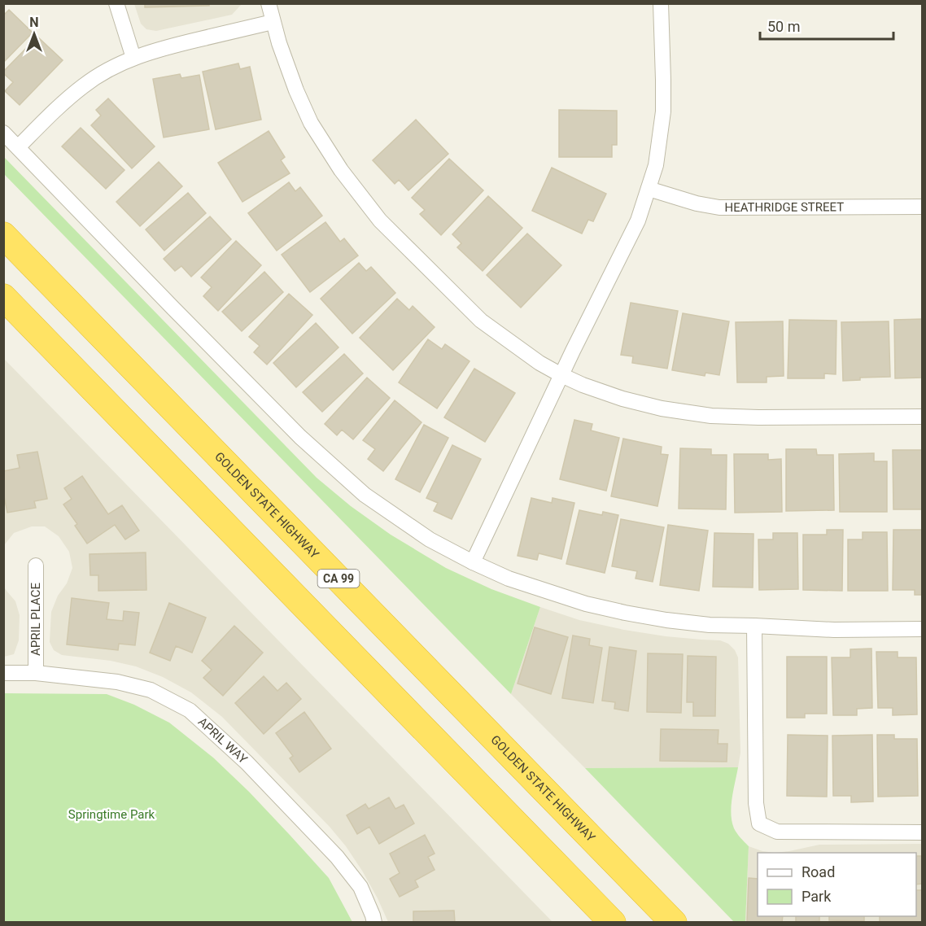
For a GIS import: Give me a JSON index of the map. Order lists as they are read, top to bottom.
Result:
{
  "streets": {
    "highway": ["GOLDEN STATE HIGHWAY", "CA 99"],
    "street": ["HEATHRIDGE STREET", "APRIL PLACE", "APRIL WAY"]
  },
  "crossings": [
    ["APRIL PLACE", "APRIL WAY"]
  ],
  "parks": ["Springtime Park"],
  "legend": ["Road", "Park"],
  "scale_bar": "50 m",
  "north": "top"
}
